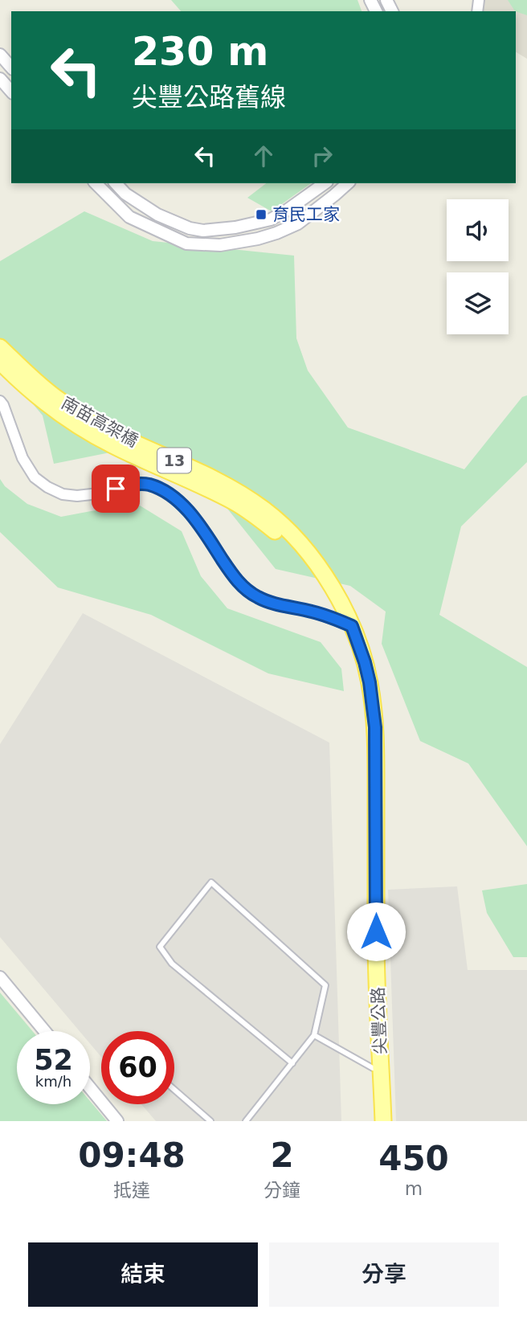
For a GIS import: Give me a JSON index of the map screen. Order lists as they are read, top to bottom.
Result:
{
  "streets": {
    "main road": ["南苗高架橋", "13", "尖豐公路"]
  },
  "crossings": [
    ["南苗高架橋", "尖豐公路"]
  ],
  "places": {
    "transit": ["育民工家"]
  },
  "page": {
    "turn": ["230 m", "尖豐公路舊線"],
    "speed": "52 km/h",
    "limit": "60",
    "eta": [
      "09:48",
      "抵達",
      "2",
      "分鐘",
      "450",
      "m"
    ],
    "buttons": ["結束", "分享"]
  }
}
